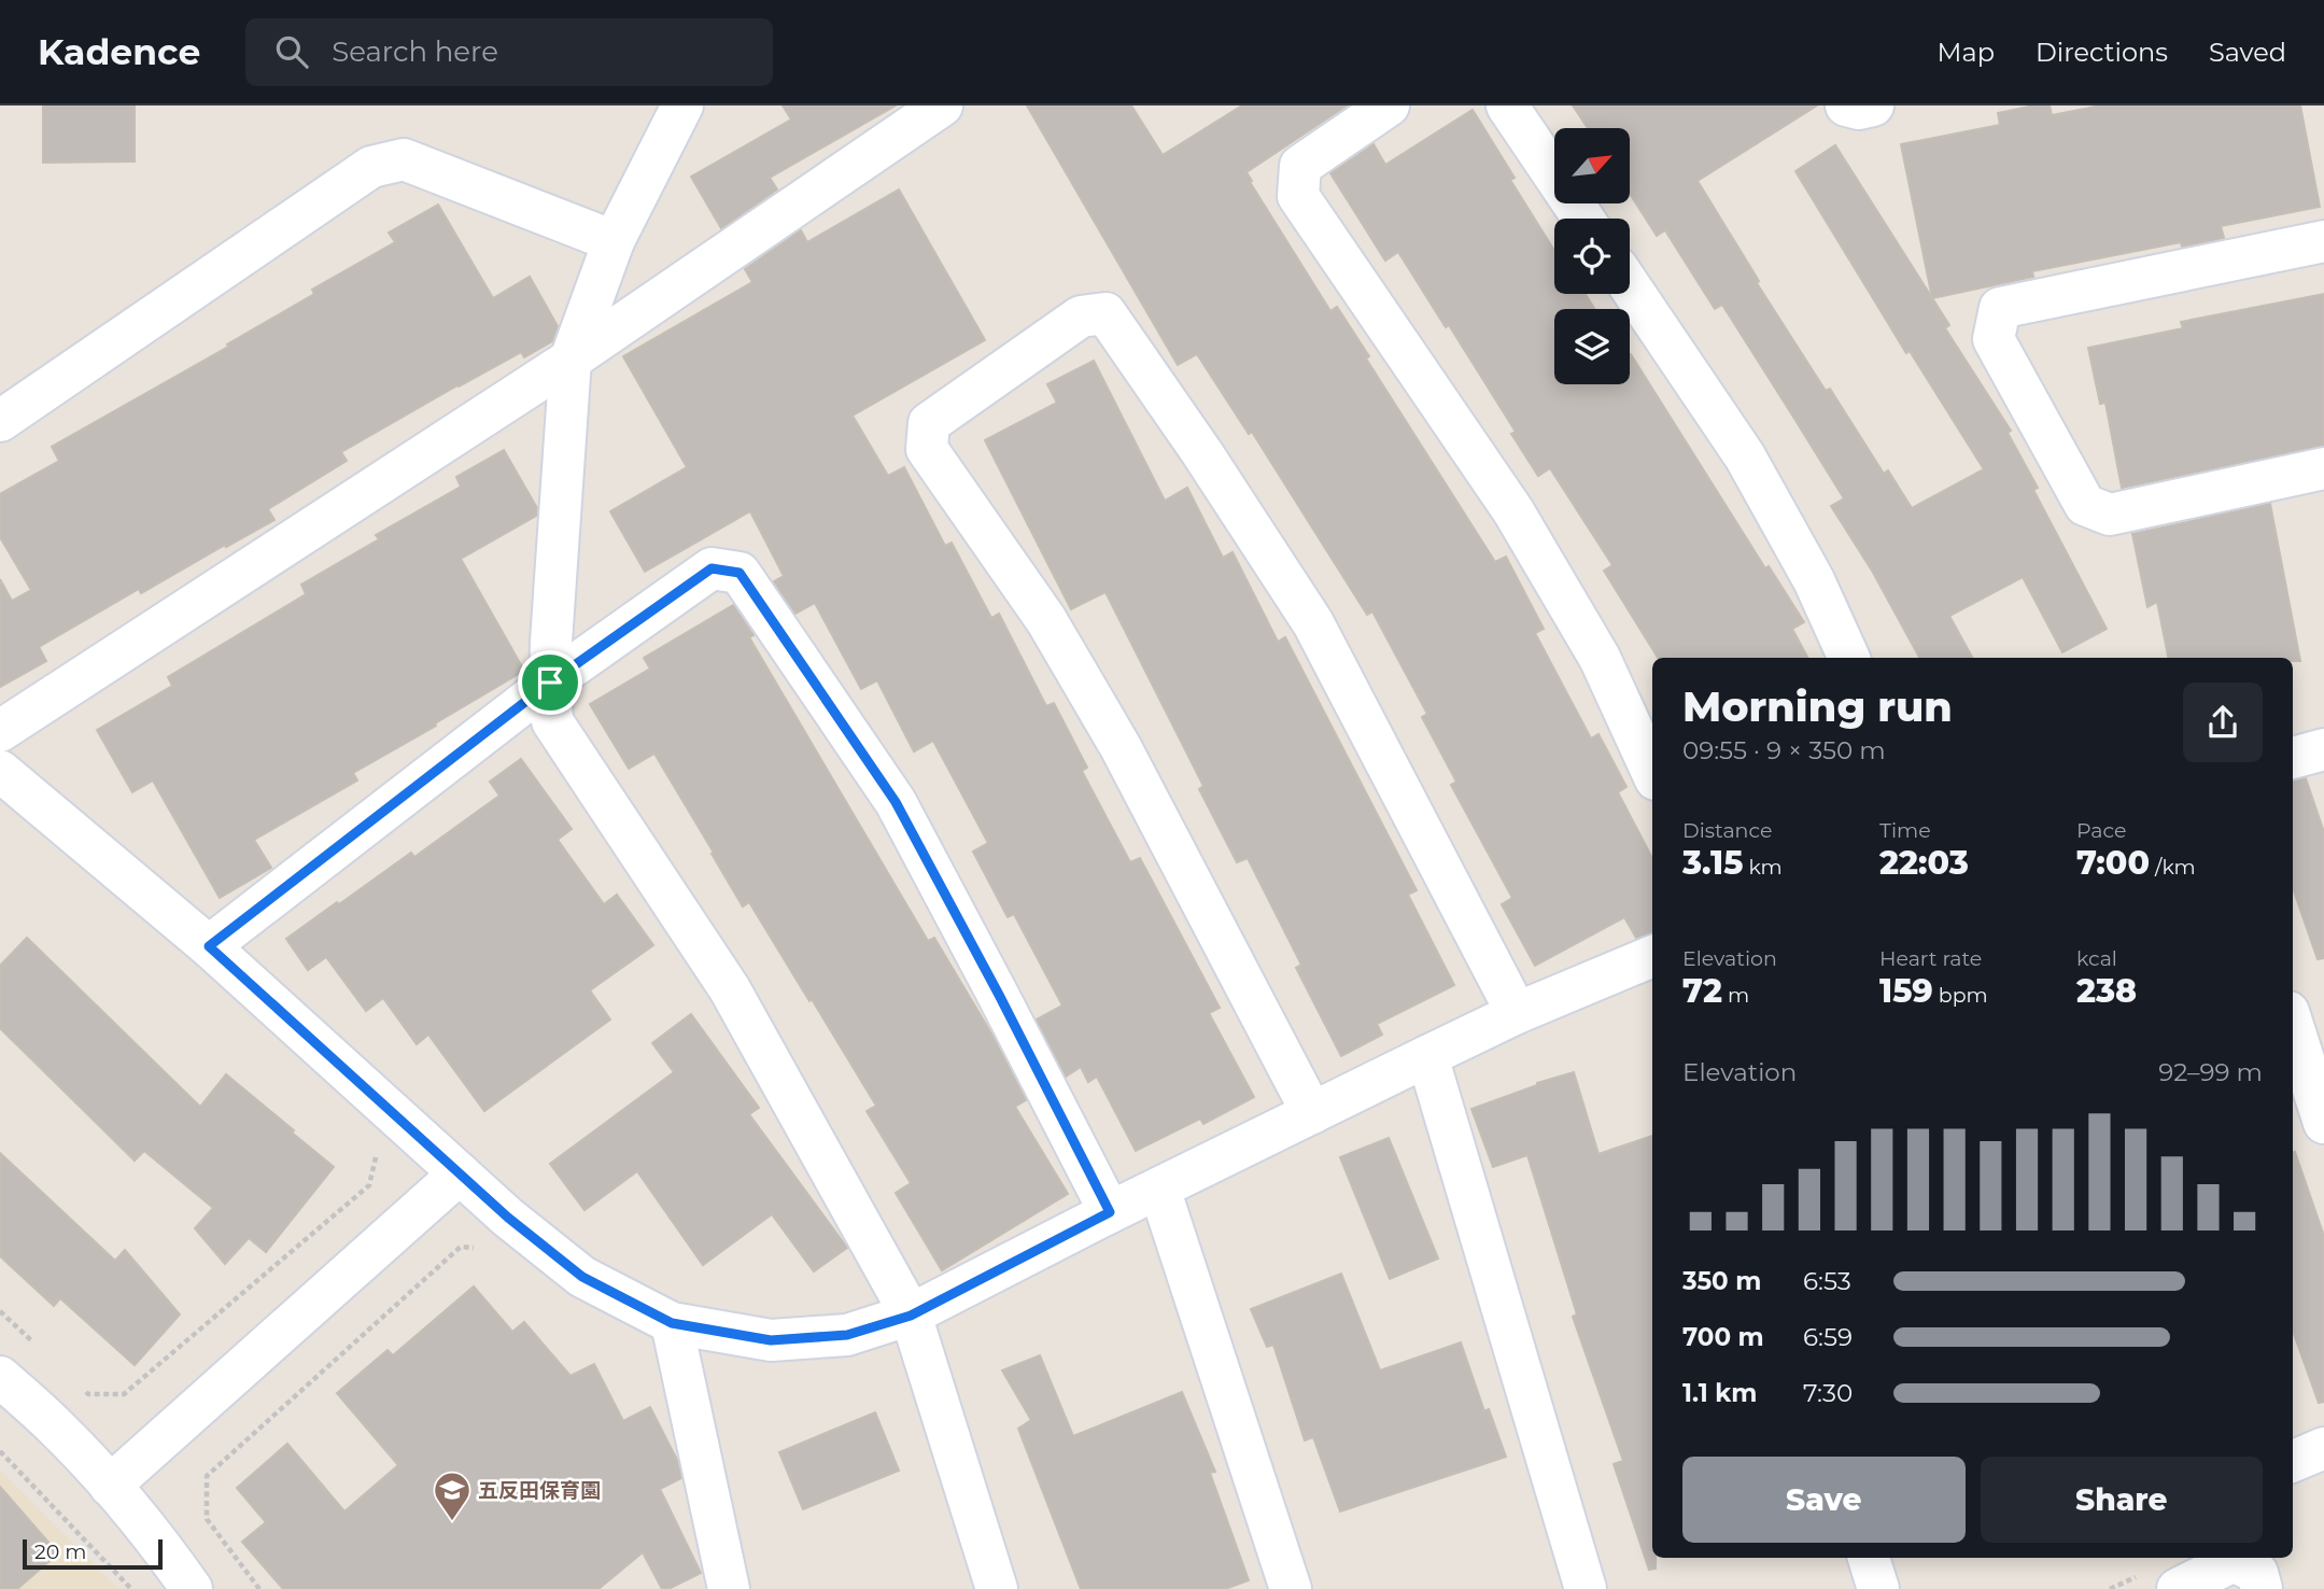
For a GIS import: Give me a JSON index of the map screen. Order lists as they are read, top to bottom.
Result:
{
  "places": {
    "school or university": ["五反田保育園"]
  },
  "scale_bar": "20 m",
  "north": "top right",
  "page": {
    "header": "Kadence",
    "search": "Search here",
    "nav": ["Map", "Directions", "Saved"],
    "heading": ["Morning run", "09:55 · 9 × 350 m"],
    "stats": [
      ["Distance", "3.15 km"],
      ["Time", "22:03"],
      ["Pace", "7:00 /km"],
      ["Elevation", "72 m"],
      ["Heart rate", "159 bpm"],
      ["kcal", "238"]
    ],
    "chart": ["Elevation", "92–99 m"],
    "list": [
      {
        "name": "350 m",
        "note": "6:53"
      },
      {
        "name": "700 m",
        "note": "6:59"
      },
      {
        "name": "1.1 km",
        "note": "7:30"
      }
    ],
    "buttons": ["Save", "Share"],
    "scale": "20 m"
  }
}
